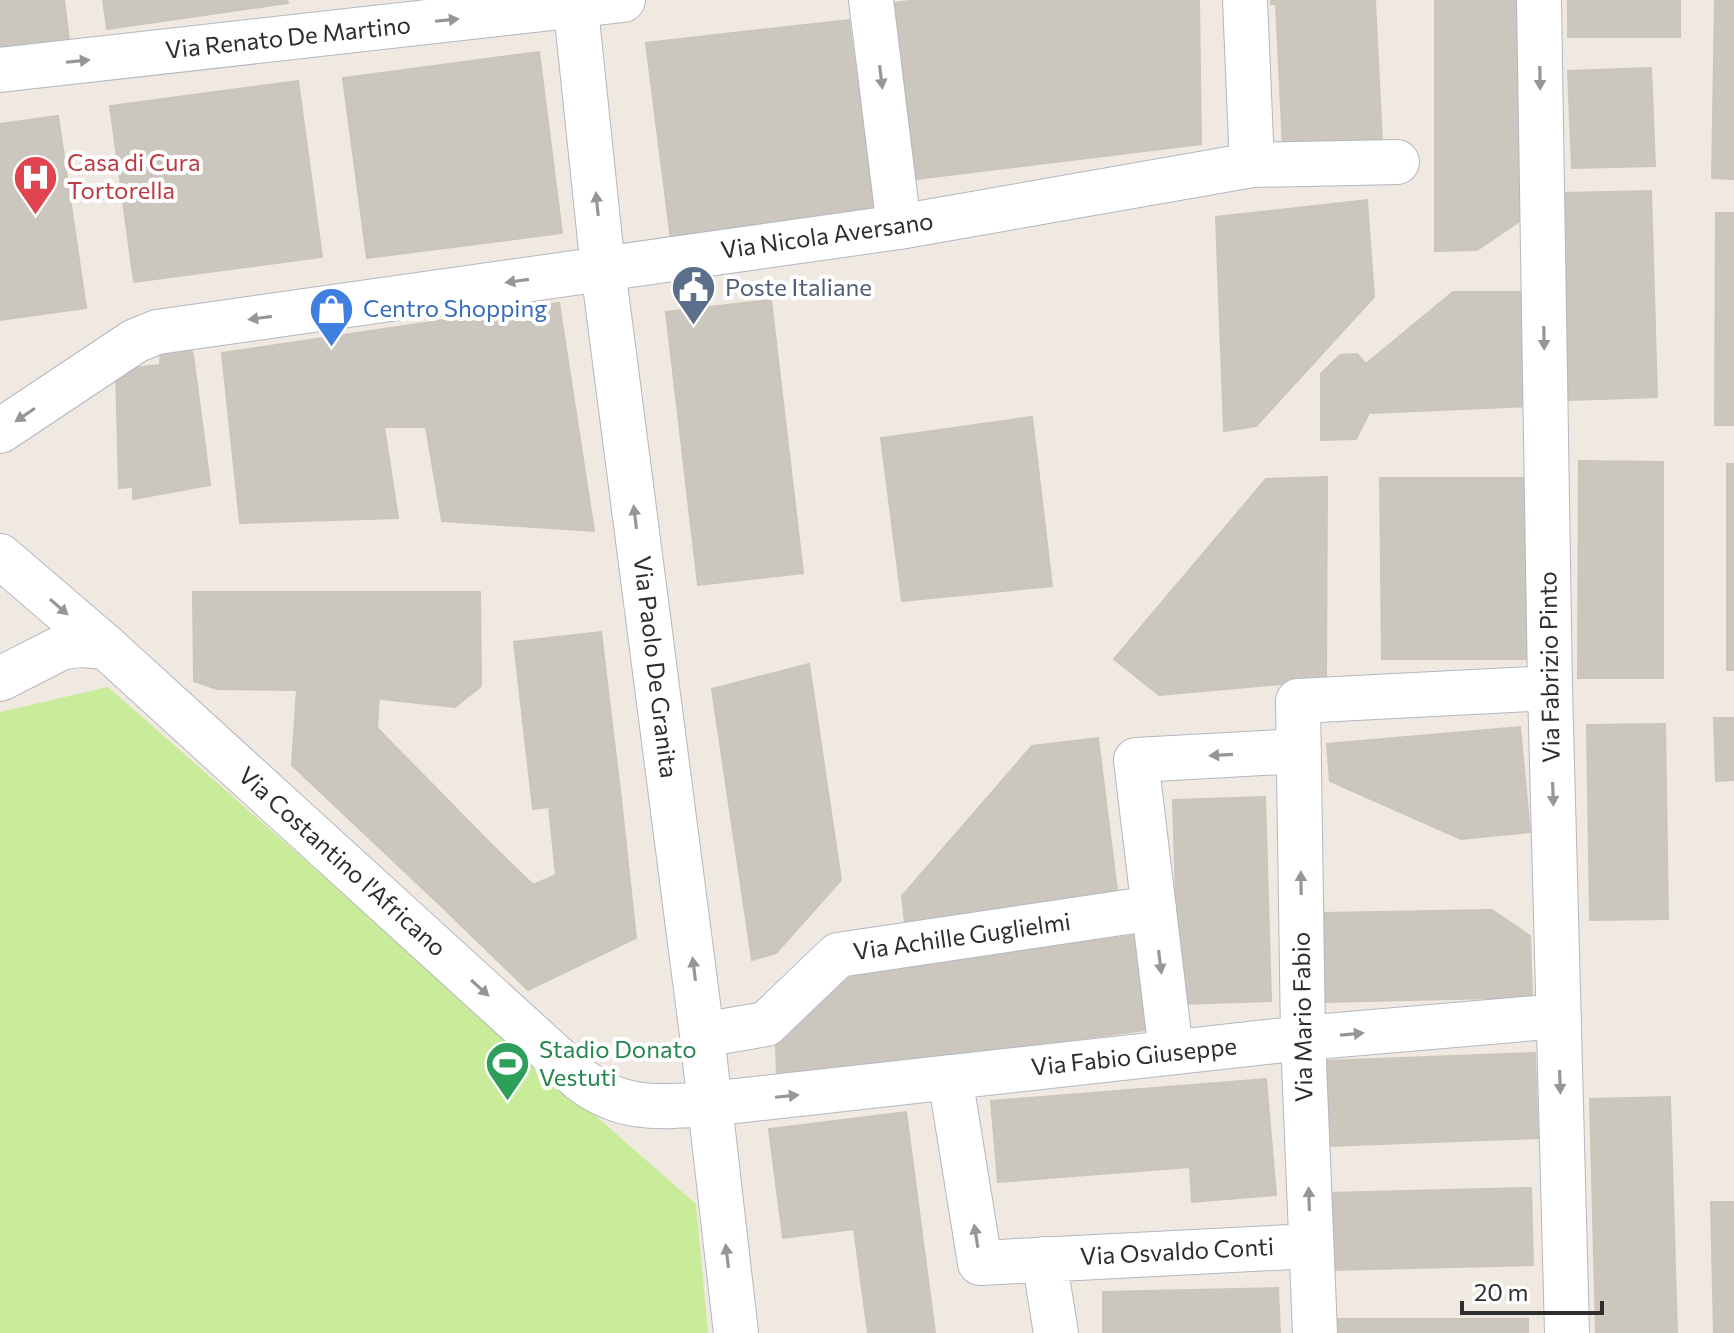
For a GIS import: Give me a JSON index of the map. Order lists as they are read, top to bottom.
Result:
{
  "streets": {
    "street": [
      "Via Renato De Martino",
      "Via Nicola Aversano",
      "Via Paolo De Granita",
      "Via Fabrizio Pinto",
      "Via Costantino l'Africano",
      "Via Achille Guglielmi",
      "Via Mario Fabio",
      "Via Fabio Giuseppe",
      "Via Osvaldo Conti"
    ]
  },
  "crossings": [
    ["Via Renato De Martino", "Via Paolo De Granita"],
    ["Via Nicola Aversano", "Via Paolo De Granita"],
    ["Via Paolo De Granita", "Via Costantino l'Africano"],
    ["Via Paolo De Granita", "Via Achille Guglielmi"],
    ["Via Paolo De Granita", "Via Fabio Giuseppe"],
    ["Via Fabrizio Pinto", "Via Mario Fabio"],
    ["Via Fabrizio Pinto", "Via Fabio Giuseppe"],
    ["Via Costantino l'Africano", "Via Fabio Giuseppe"],
    ["Via Mario Fabio", "Via Fabio Giuseppe"],
    ["Via Mario Fabio", "Via Osvaldo Conti"],
    ["Via Fabio Giuseppe", "Via Osvaldo Conti"]
  ],
  "one_way": [
    "Via Renato De Martino",
    "Via Nicola Aversano",
    "Via Paolo De Granita",
    "Via Fabrizio Pinto",
    "Via Costantino l'Africano",
    "Via Mario Fabio",
    "Via Fabio Giuseppe"
  ],
  "places": {
    "hospital": ["Casa di Cura Tortorella"],
    "public building": ["Poste Italiane"],
    "shop": ["Centro Shopping"],
    "sports": ["Stadio Donato Vestuti"]
  },
  "scale_bar": "20 m"
}
